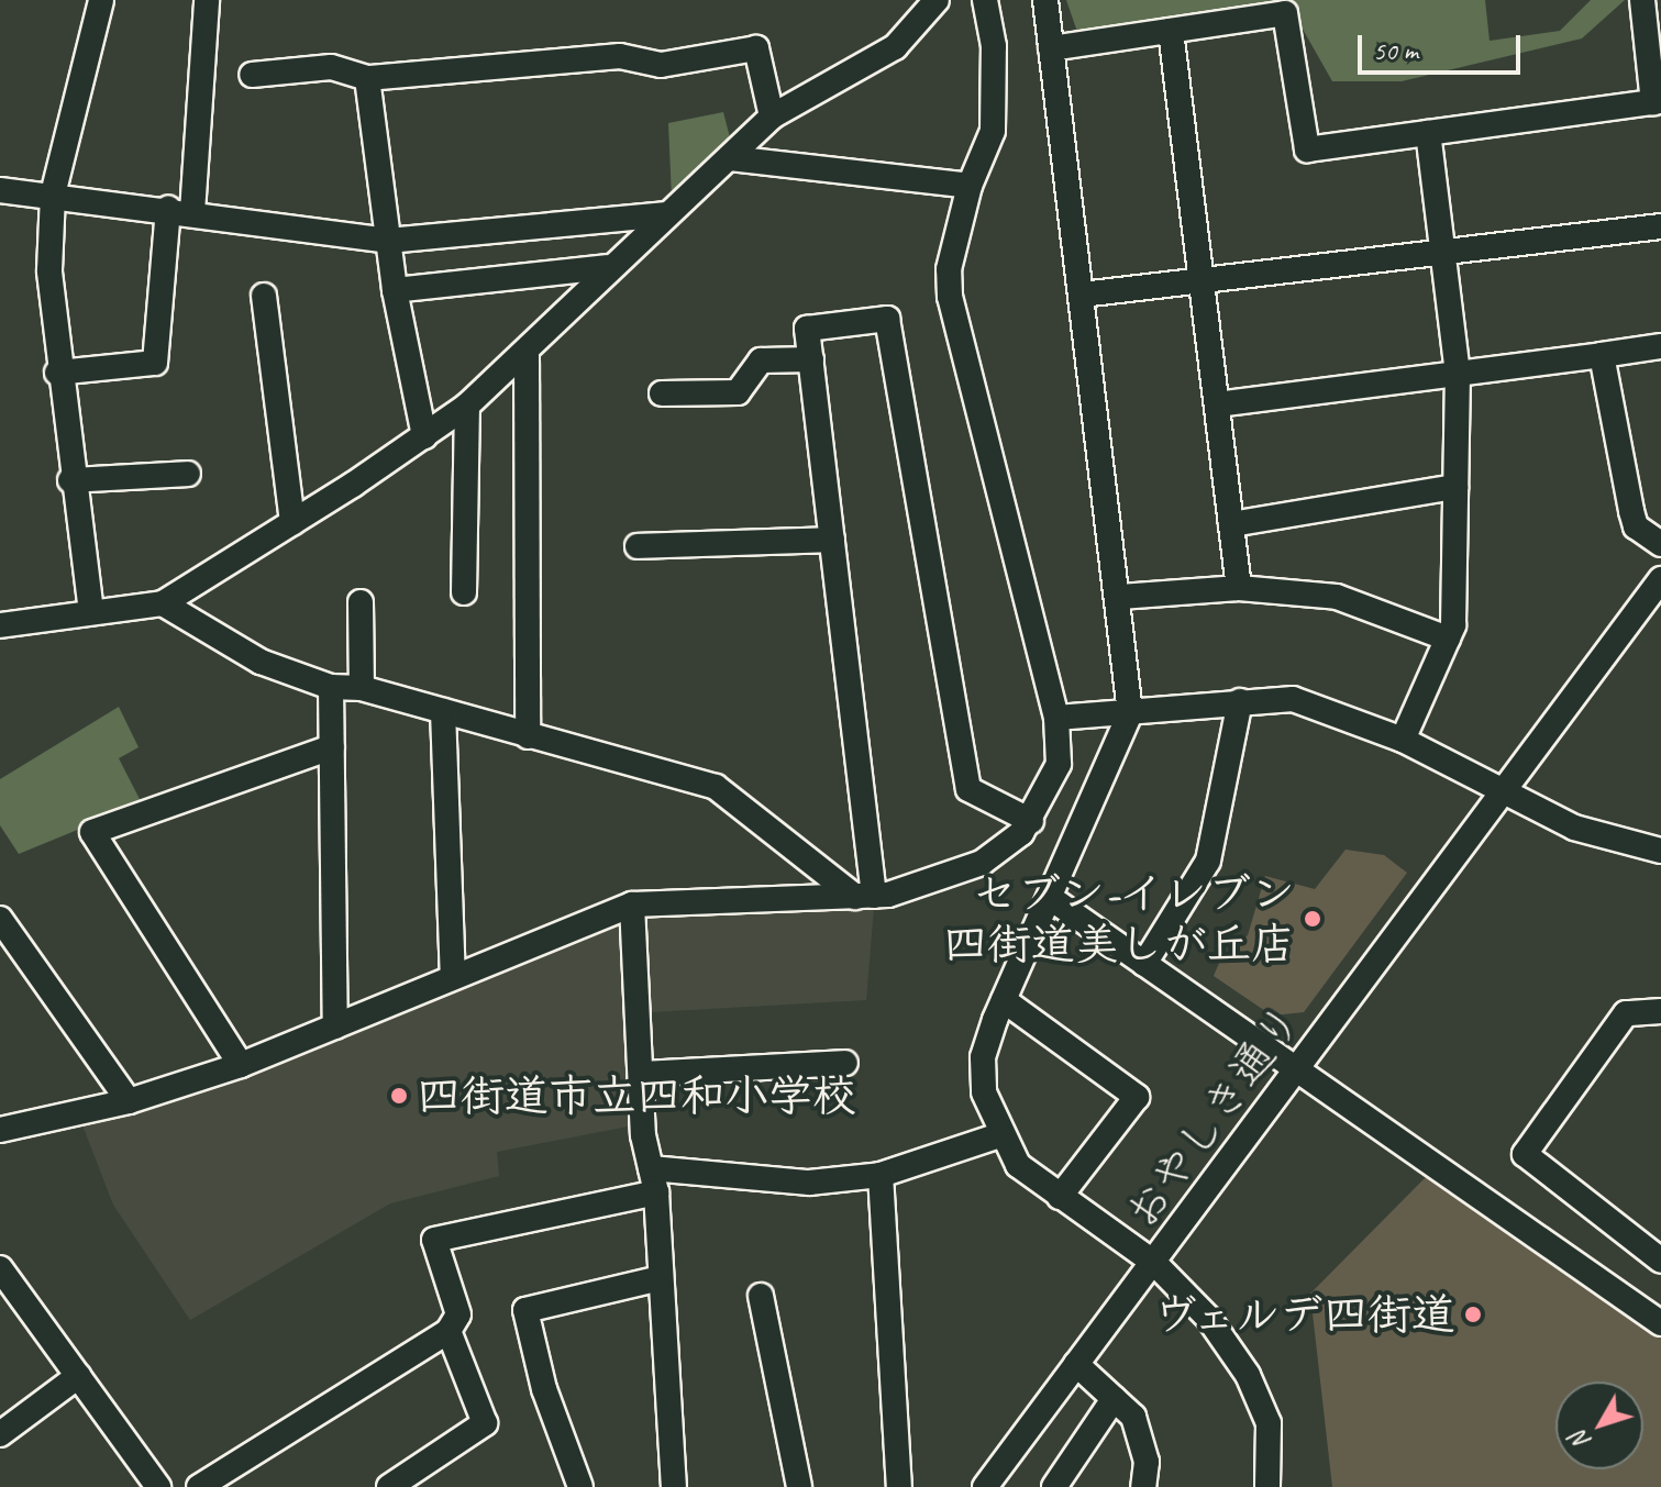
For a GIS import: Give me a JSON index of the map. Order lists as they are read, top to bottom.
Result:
{
  "streets": {
    "street": ["おやしき通り"]
  },
  "places": ["セブン-イレブン 四街道美しが丘店", "四街道市立四和小学校", "ヴェルデ四街道"],
  "scale_bar": "50 m",
  "north": "bottom left"
}
